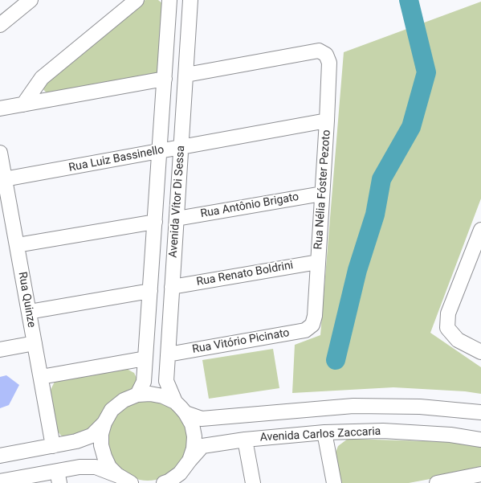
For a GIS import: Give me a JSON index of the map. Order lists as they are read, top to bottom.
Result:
{
  "streets": {
    "street": [
      "Rua Luiz Bassinello",
      "Rua Nélia Fóster Pezoto",
      "Avenida Vítor Di Sessa",
      "Rua Antônio Brigato",
      "Rua Renato Boldrini",
      "Rua Quinze",
      "Rua Vitório Picinato",
      "Avenida Carlos Zaccaria"
    ]
  },
  "crossings": [
    ["Rua Luiz Bassinello", "Rua Nélia Fóster Pezoto"],
    ["Rua Luiz Bassinello", "Avenida Vítor Di Sessa"],
    ["Rua Luiz Bassinello", "Rua Quinze"],
    ["Rua Nélia Fóster Pezoto", "Avenida Vítor Di Sessa"],
    ["Rua Nélia Fóster Pezoto", "Rua Antônio Brigato"],
    ["Rua Nélia Fóster Pezoto", "Rua Renato Boldrini"],
    ["Rua Nélia Fóster Pezoto", "Rua Vitório Picinato"],
    ["Avenida Vítor Di Sessa", "Rua Antônio Brigato"],
    ["Avenida Vítor Di Sessa", "Rua Renato Boldrini"],
    ["Avenida Vítor Di Sessa", "Rua Vitório Picinato"]
  ]
}
